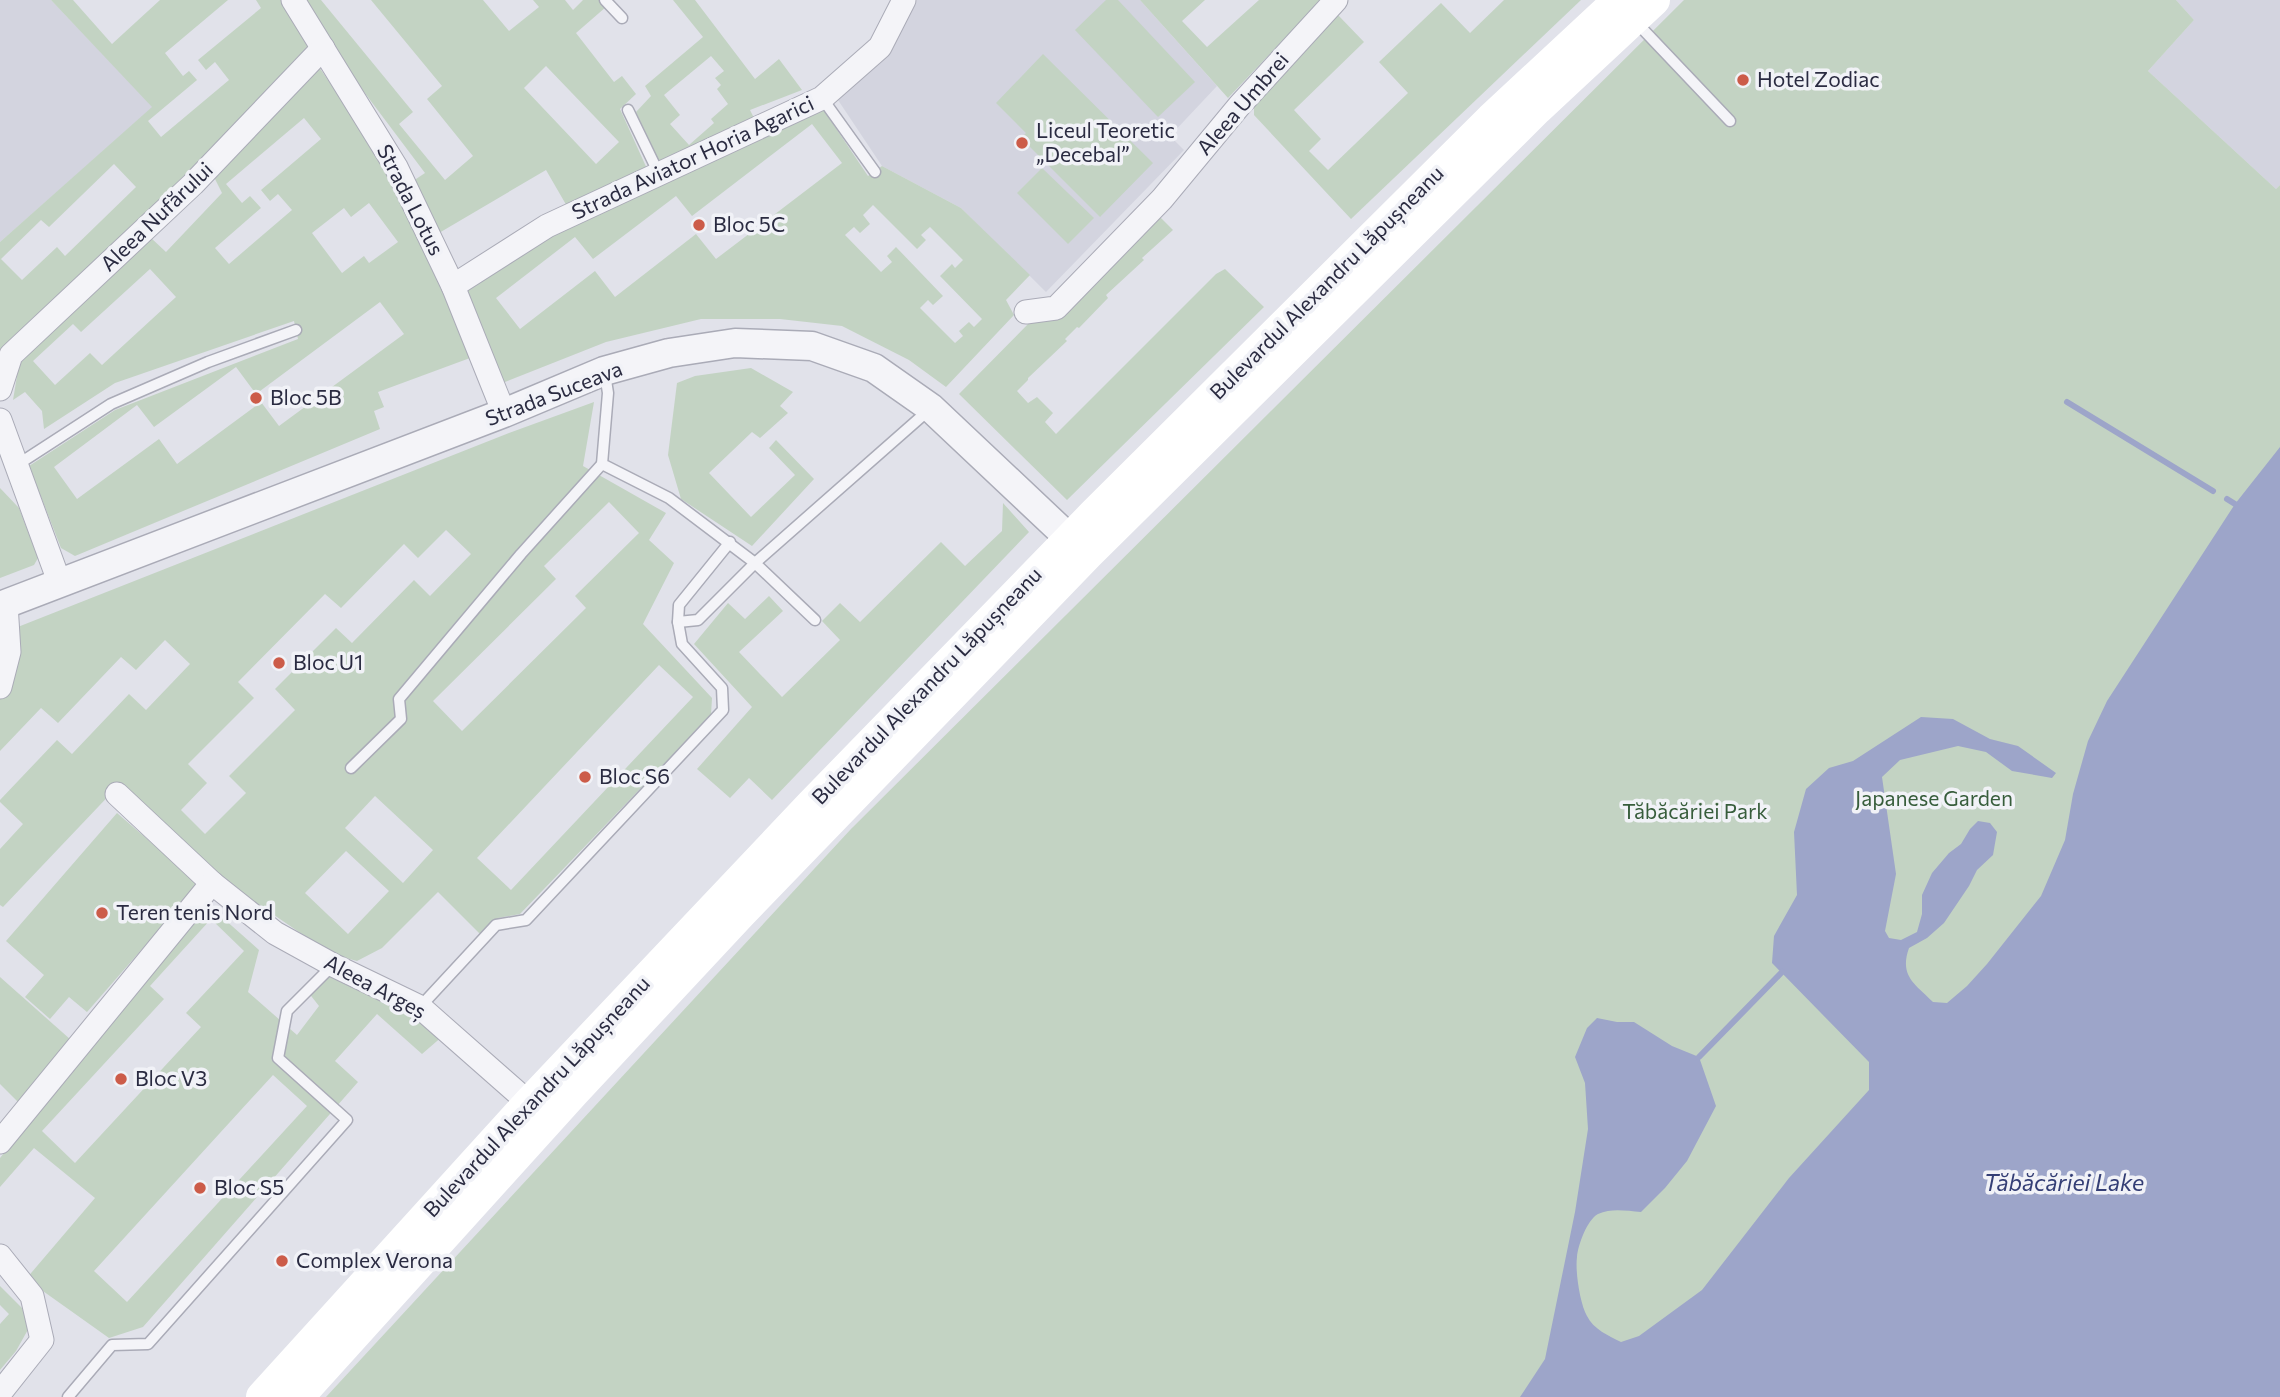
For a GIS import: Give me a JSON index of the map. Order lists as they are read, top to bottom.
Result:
{
  "streets": {
    "main road": ["Bulevardul Alexandru Lăpușneanu"],
    "street": [
      "Aleea Umbrei",
      "Strada Aviator Horia Agarici",
      "Strada Lotus",
      "Aleea Nufărului",
      "Strada Suceava",
      "Aleea Argeș"
    ]
  },
  "crossings": [
    ["Strada Aviator Horia Agarici", "Strada Lotus"],
    ["Strada Lotus", "Aleea Nufărului"],
    ["Strada Lotus", "Strada Suceava"],
    ["Bulevardul Alexandru Lăpușneanu", "Strada Suceava"],
    ["Bulevardul Alexandru Lăpușneanu", "Aleea Argeș"]
  ],
  "water": ["Tăbăcăriei Lake"],
  "parks": ["Japanese Garden", "Tăbăcăriei Park"],
  "places": [
    "Hotel Zodiac",
    "Liceul Teoretic „Decebal”",
    "Bloc 5C",
    "Bloc 5B",
    "Bloc U1",
    "Bloc S6",
    "Teren tenis Nord",
    "Bloc V3",
    "Bloc S5",
    "Complex Verona"
  ]
}
